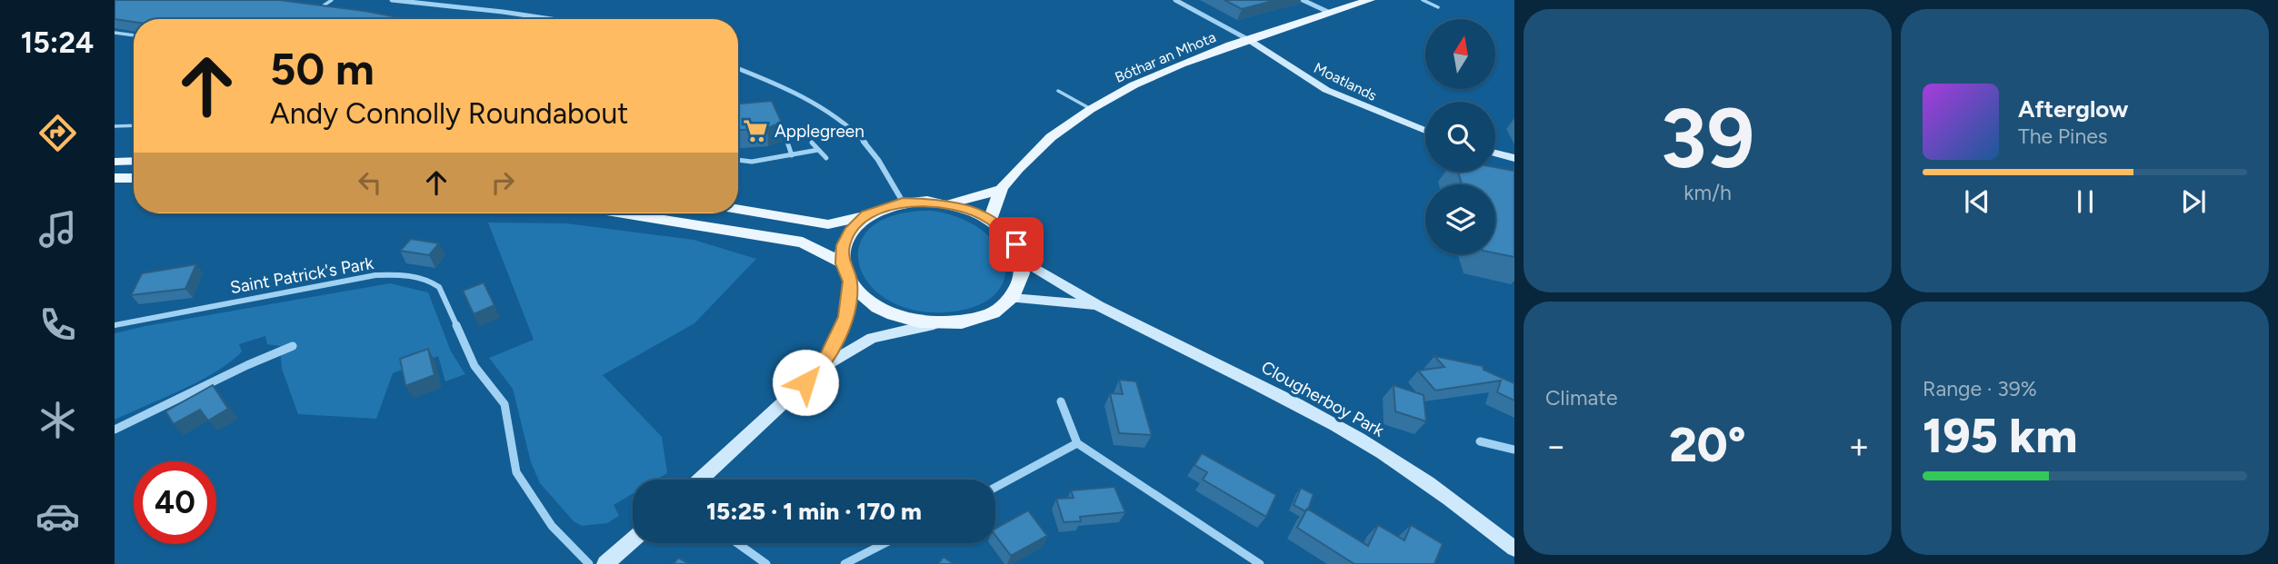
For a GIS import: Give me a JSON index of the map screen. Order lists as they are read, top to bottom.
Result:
{
  "streets": {
    "main road": ["Bóthar an Mhota"],
    "street": ["Moatlands", "Saint Patrick's Park", "Clougherboy Park"]
  },
  "crossings": [
    ["Bóthar an Mhota", "Moatlands"],
    ["Bóthar an Mhota", "Clougherboy Park"]
  ],
  "places": {
    "supermarket": ["Applegreen"]
  },
  "north": "top",
  "page": {
    "tabs": "15:24",
    "tile": [
      ["39", "km/h"],
      "Climate",
      ["Range · 39%", "195 km"]
    ],
    "turn": ["50 m", "Andy Connolly Roundabout"],
    "song": ["Afterglow", "The Pines"],
    "heat": ["−", "20°", "+"],
    "limit": "40",
    "trip": "15:25 · 1 min · 170 m"
  }
}
